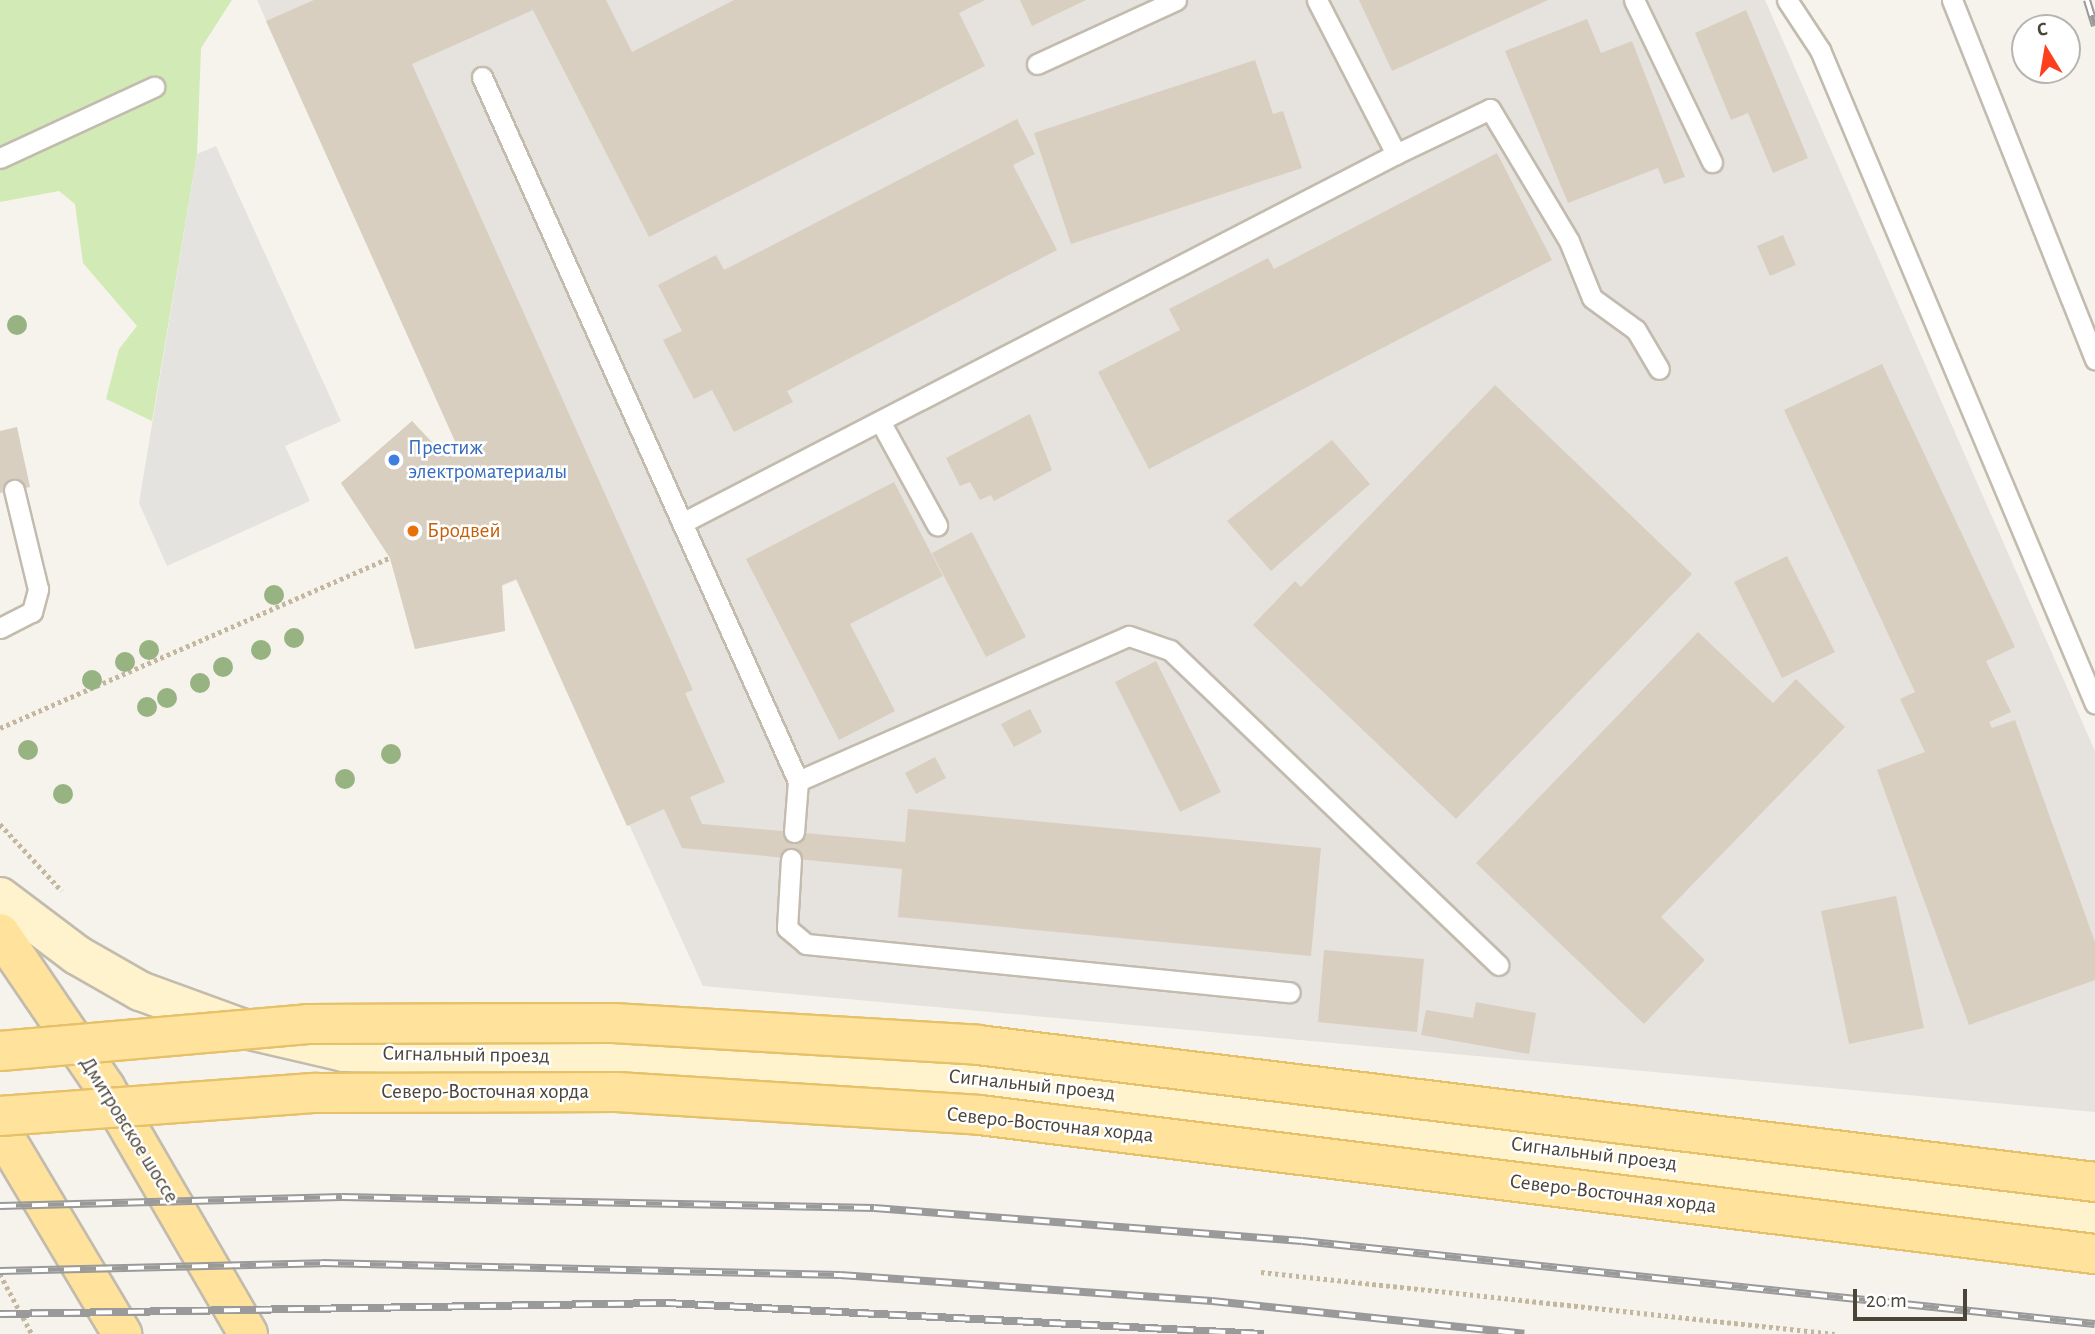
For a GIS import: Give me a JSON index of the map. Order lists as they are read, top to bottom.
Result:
{
  "streets": {
    "main road": ["Северо-Восточная хорда", "Дмитровское шоссе"],
    "street": ["Сигнальный проезд"]
  },
  "places": ["Престиж электроматериалы", "Бродвей"],
  "scale_bar": "20 m",
  "north": "top"
}
